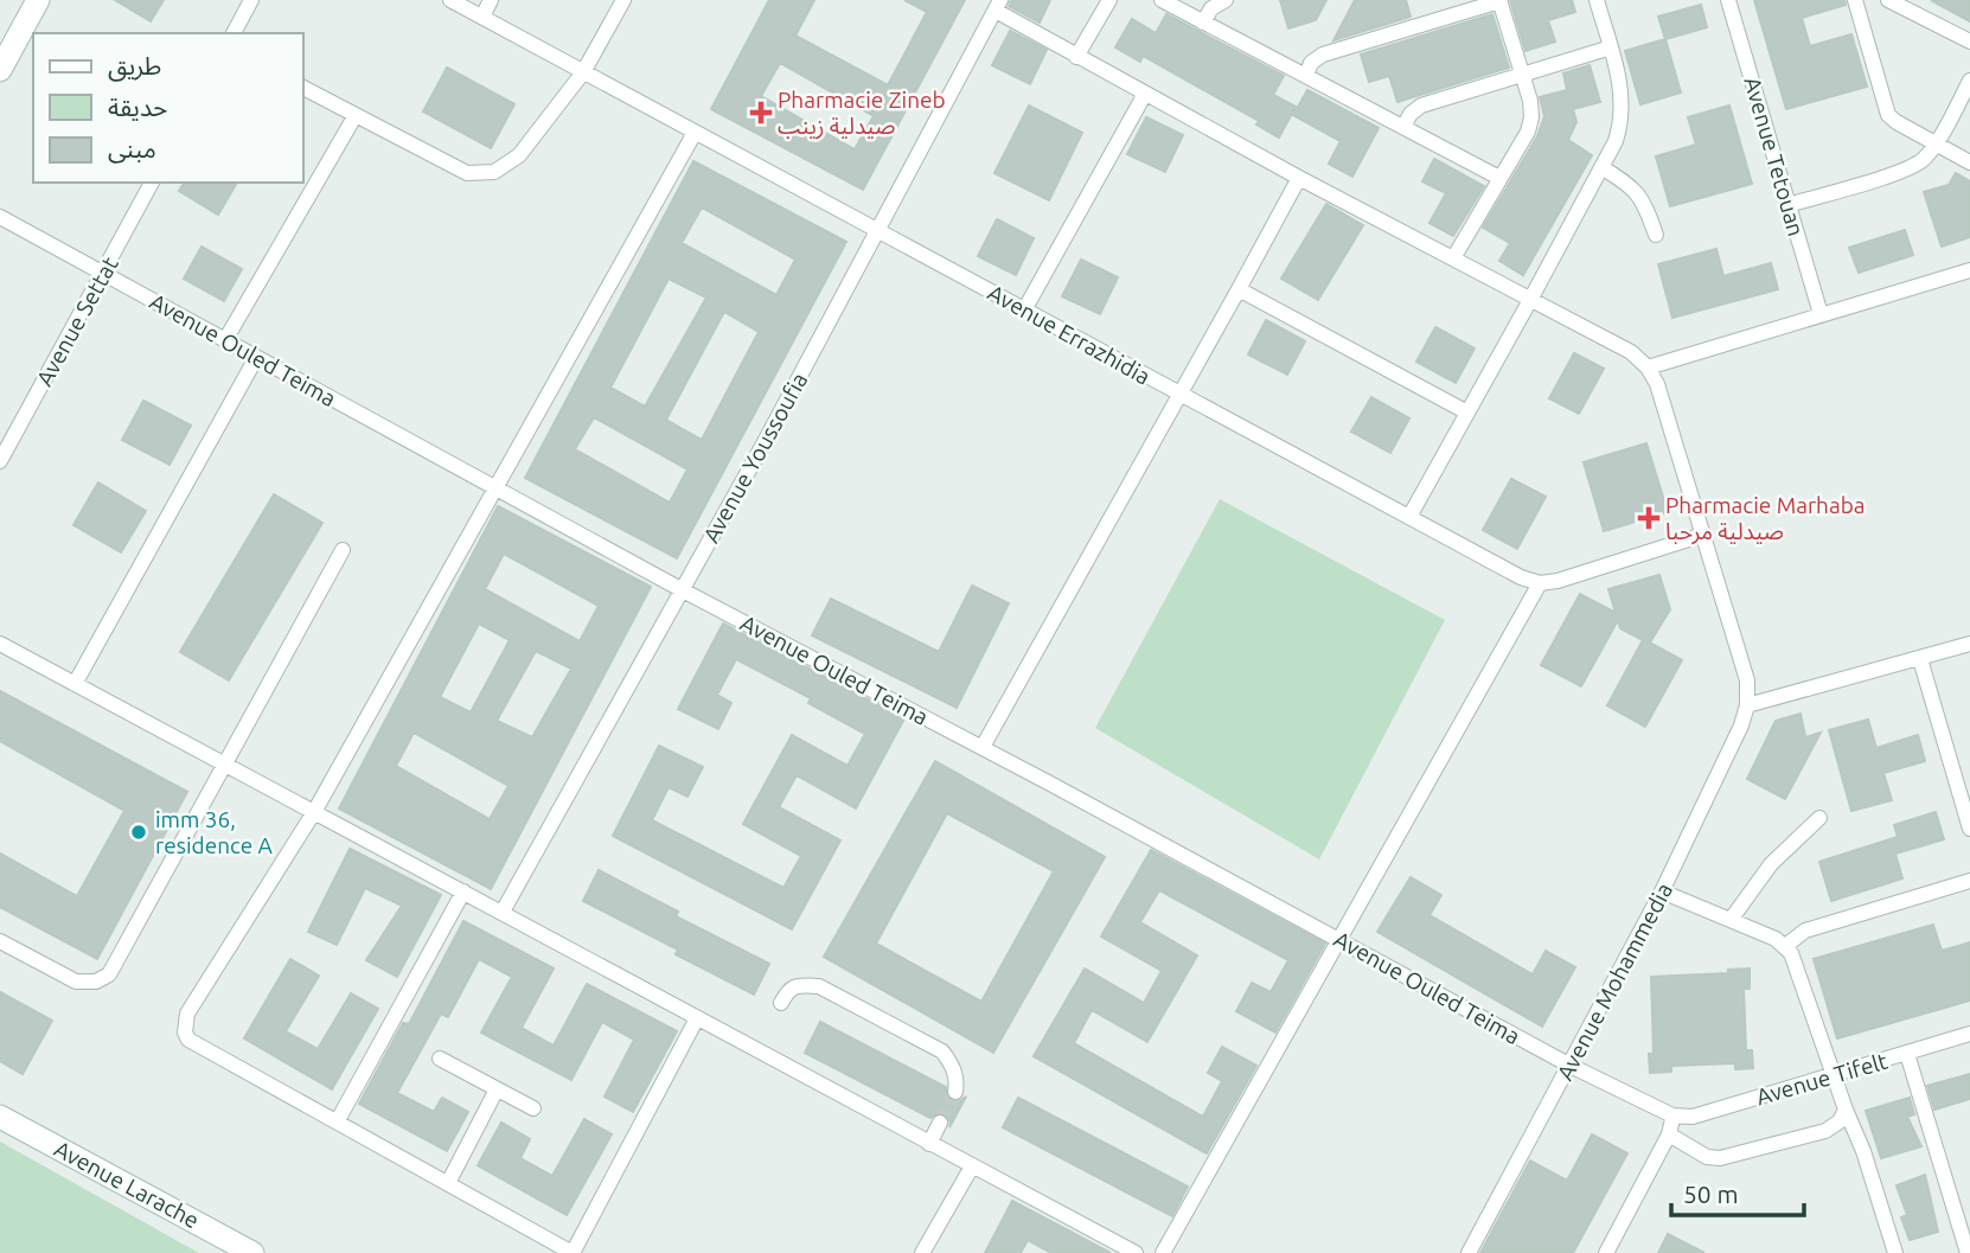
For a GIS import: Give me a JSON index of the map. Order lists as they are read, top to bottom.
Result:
{
  "streets": {
    "main road": ["Avenue Larache"],
    "street": [
      "Avenue Tetouan",
      "Avenue Settat",
      "Avenue Errazhidia",
      "Avenue Ouled Teima",
      "Avenue Youssoufia",
      "Avenue Mohammedia",
      "Avenue Tifelt"
    ]
  },
  "crossings": [
    ["Avenue Settat", "Avenue Ouled Teima"],
    ["Avenue Errazhidia", "Avenue Youssoufia"],
    ["Avenue Ouled Teima", "Avenue Youssoufia"],
    ["Avenue Ouled Teima", "Avenue Mohammedia"],
    ["Avenue Ouled Teima", "Avenue Tifelt"]
  ],
  "places": {
    "health": ["Pharmacie Zineb صيدلية زينب", "Pharmacie Marhaba صيدلية مرحبا"],
    "other": ["imm 36, residence A"]
  },
  "legend": ["طريق", "حديقة", "مبنى"],
  "scale_bar": "50 m"
}
